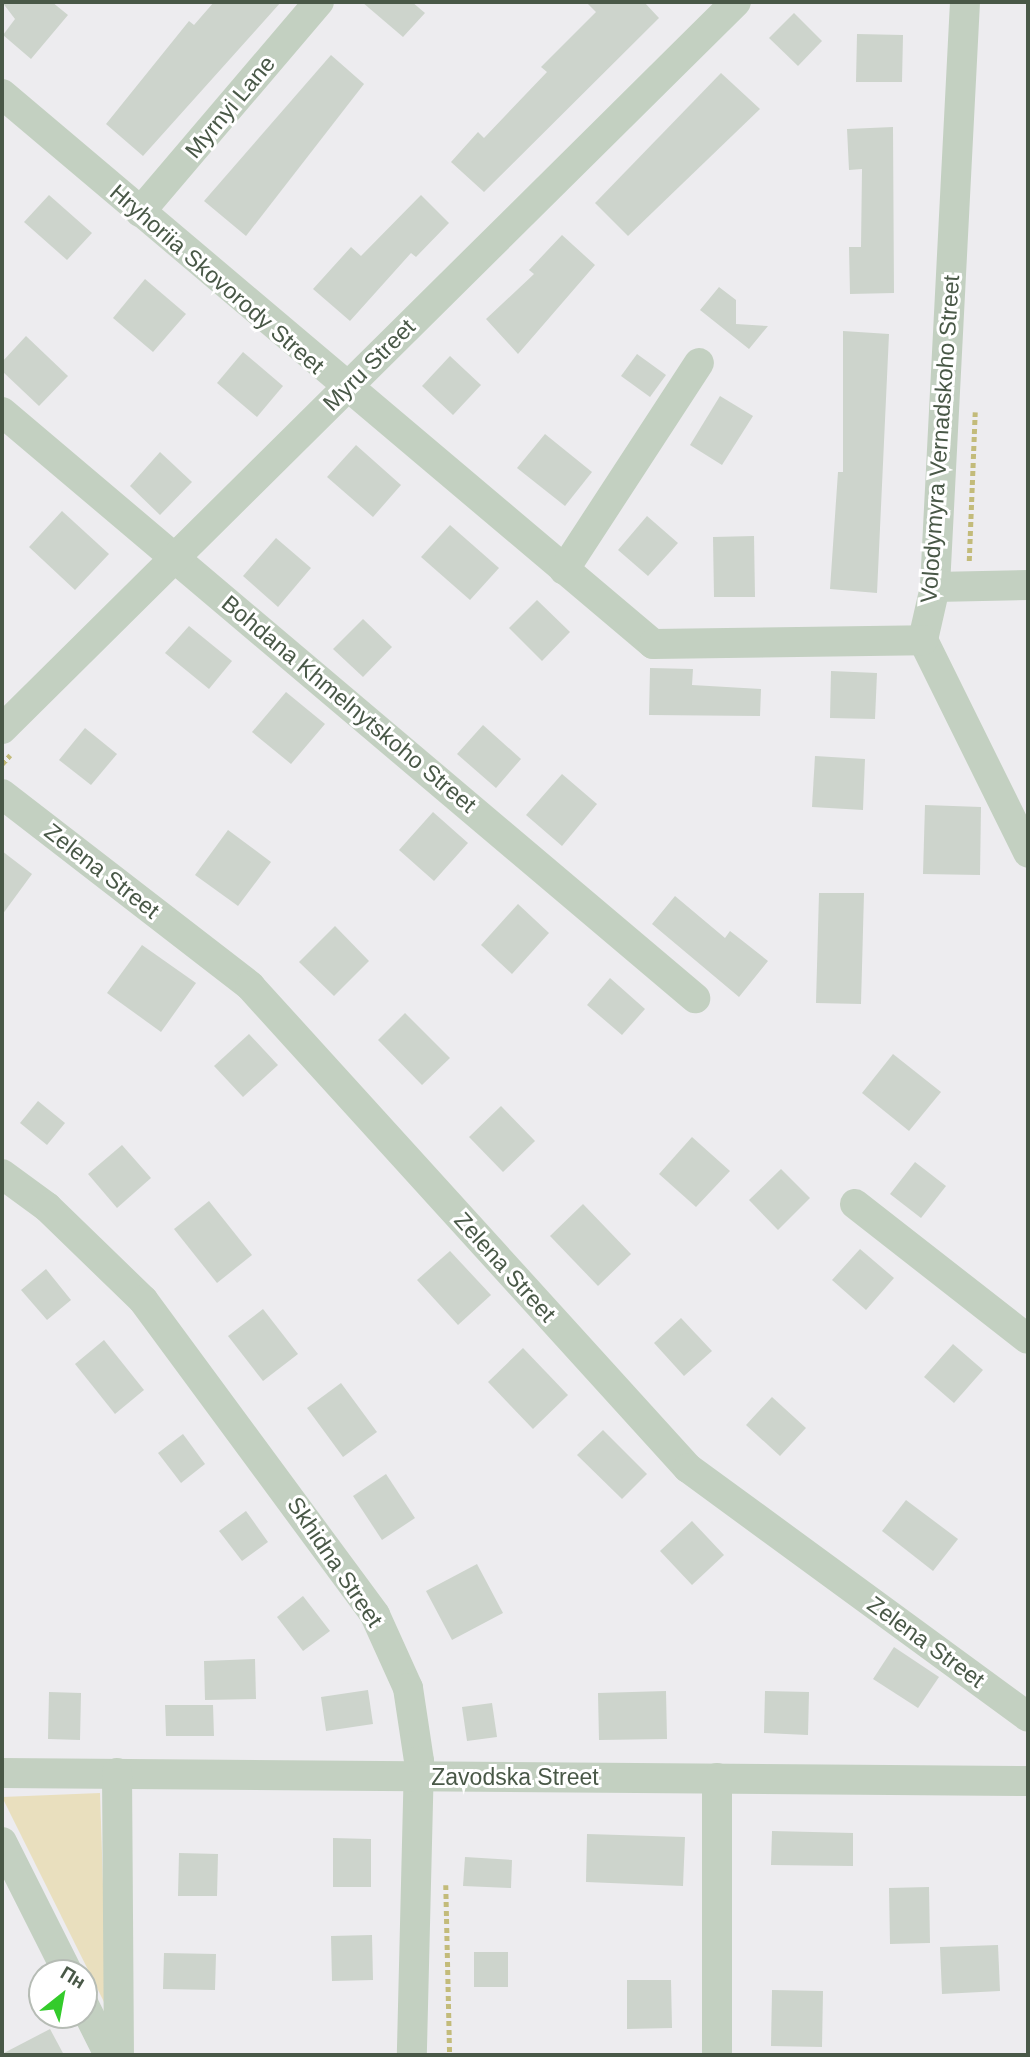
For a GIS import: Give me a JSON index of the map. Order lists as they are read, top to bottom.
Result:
{
  "streets": {
    "street": [
      "Myrnyi Lane",
      "Hryhoriia Skovorody Street",
      "Myru Street",
      "Volodymyra Vernadskoho Street",
      "Bohdana Khmelnytskoho Street",
      "Zelena Street",
      "Skhidna Street",
      "Zavodska Street"
    ]
  },
  "crossings": [
    ["Myrnyi Lane", "Hryhoriia Skovorody Street"],
    ["Hryhoriia Skovorody Street", "Myru Street"],
    ["Hryhoriia Skovorody Street", "Volodymyra Vernadskoho Street"],
    ["Myru Street", "Bohdana Khmelnytskoho Street"],
    ["Skhidna Street", "Zavodska Street"]
  ],
  "north": "top right"
}
